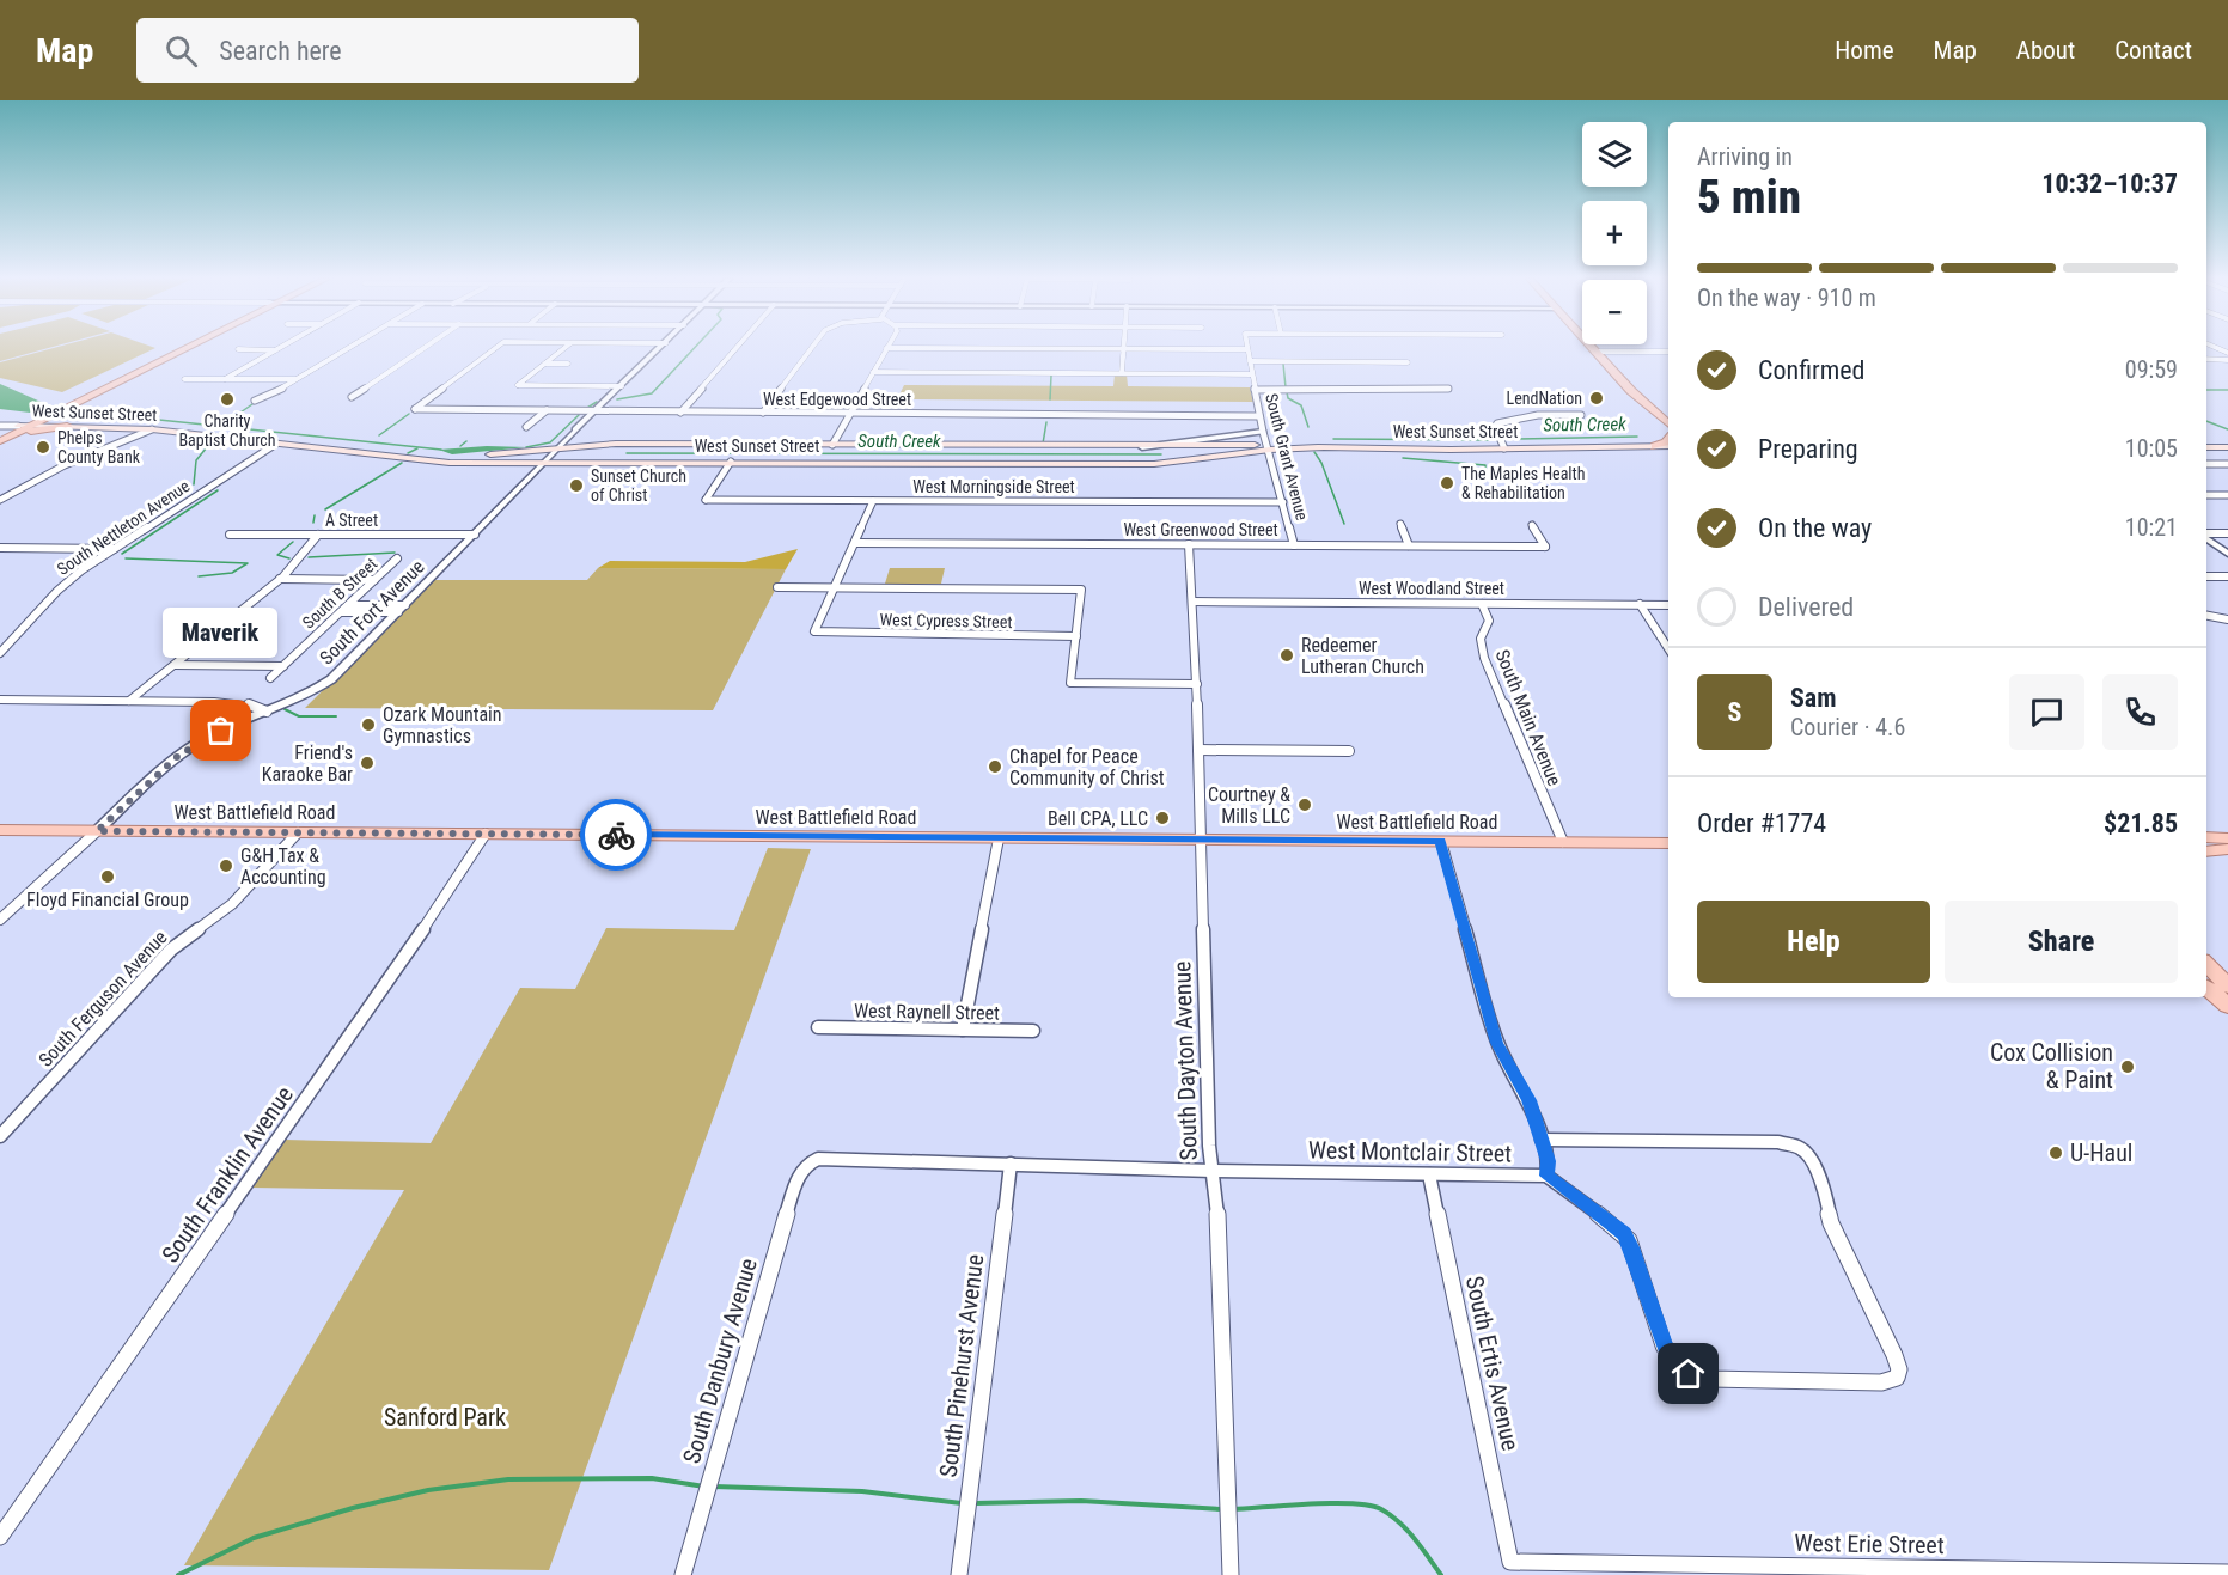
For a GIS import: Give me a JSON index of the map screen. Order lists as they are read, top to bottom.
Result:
{
  "streets": {
    "main road": ["West Sunset Street", "West Battlefield Road"],
    "street": [
      "West Edgewood Street",
      "South Grant Avenue",
      "West Morningside Street",
      "A Street",
      "South Nettleton Avenue",
      "West Greenwood Street",
      "West Woodland Street",
      "South B Street",
      "South Fort Avenue",
      "West Cypress Street",
      "South Main Avenue",
      "South Ferguson Avenue",
      "West Raynell Street",
      "South Dayton Avenue",
      "West Montclair Street",
      "South Franklin Avenue",
      "South Danbury Avenue",
      "South Ertis Avenue",
      "South Pinehurst Avenue",
      "West Erie Street"
    ]
  },
  "crossings": [
    ["West Edgewood Street", "South Grant Avenue"],
    ["West Edgewood Street", "South Fort Avenue"],
    ["West Sunset Street", "South Grant Avenue"],
    ["West Sunset Street", "West Morningside Street"],
    ["West Sunset Street", "South Nettleton Avenue"],
    ["West Sunset Street", "South Fort Avenue"],
    ["South Grant Avenue", "West Morningside Street"],
    ["South Grant Avenue", "West Greenwood Street"],
    ["A Street", "South Fort Avenue"],
    ["West Greenwood Street", "South Dayton Avenue"],
    ["West Woodland Street", "South Main Avenue"],
    ["West Woodland Street", "South Dayton Avenue"],
    ["South Fort Avenue", "West Battlefield Road"],
    ["South Main Avenue", "West Battlefield Road"],
    ["West Battlefield Road", "South Ferguson Avenue"],
    ["West Battlefield Road", "South Dayton Avenue"],
    ["West Battlefield Road", "South Franklin Avenue"],
    ["South Dayton Avenue", "West Montclair Street"],
    ["West Montclair Street", "South Danbury Avenue"],
    ["West Montclair Street", "South Ertis Avenue"],
    ["West Montclair Street", "South Pinehurst Avenue"],
    ["South Ertis Avenue", "West Erie Street"]
  ],
  "water": ["South Creek"],
  "parks": ["Sanford Park"],
  "places": [
    "LendNation",
    "Charity Baptist Church",
    "Phelps County Bank",
    "The Maples Health & Rehabilitation",
    "Sunset Church of Christ",
    "Redeemer Lutheran Church",
    "Ozark Mountain Gymnastics",
    "Maverik",
    "Friend's Karaoke Bar",
    "Chapel for Peace Community of Christ",
    "Courtney & Mills LLC",
    "Bell CPA, LLC",
    "G&H Tax & Accounting",
    "Floyd Financial Group",
    "Cox Collision & Paint",
    "U-Haul"
  ],
  "page": {
    "header": "Map",
    "search": "Search here",
    "nav": [
      "Home",
      "Map",
      "About",
      "Contact"
    ],
    "map_buttons": ["+", "−"],
    "heading": ["5 min", "Arriving in", "10:32–10:37"],
    "panel": [
      "Sam",
      "Courier · 4.6",
      "Order #1774",
      "$21.85"
    ],
    "bar": "On the way · 910 m",
    "list": [
      ["Confirmed", "09:59"],
      ["Preparing", "10:05"],
      ["On the way", "10:21"],
      "Delivered"
    ],
    "bubble": "Maverik",
    "round": "S",
    "buttons": ["Help", "Share"]
  }
}
